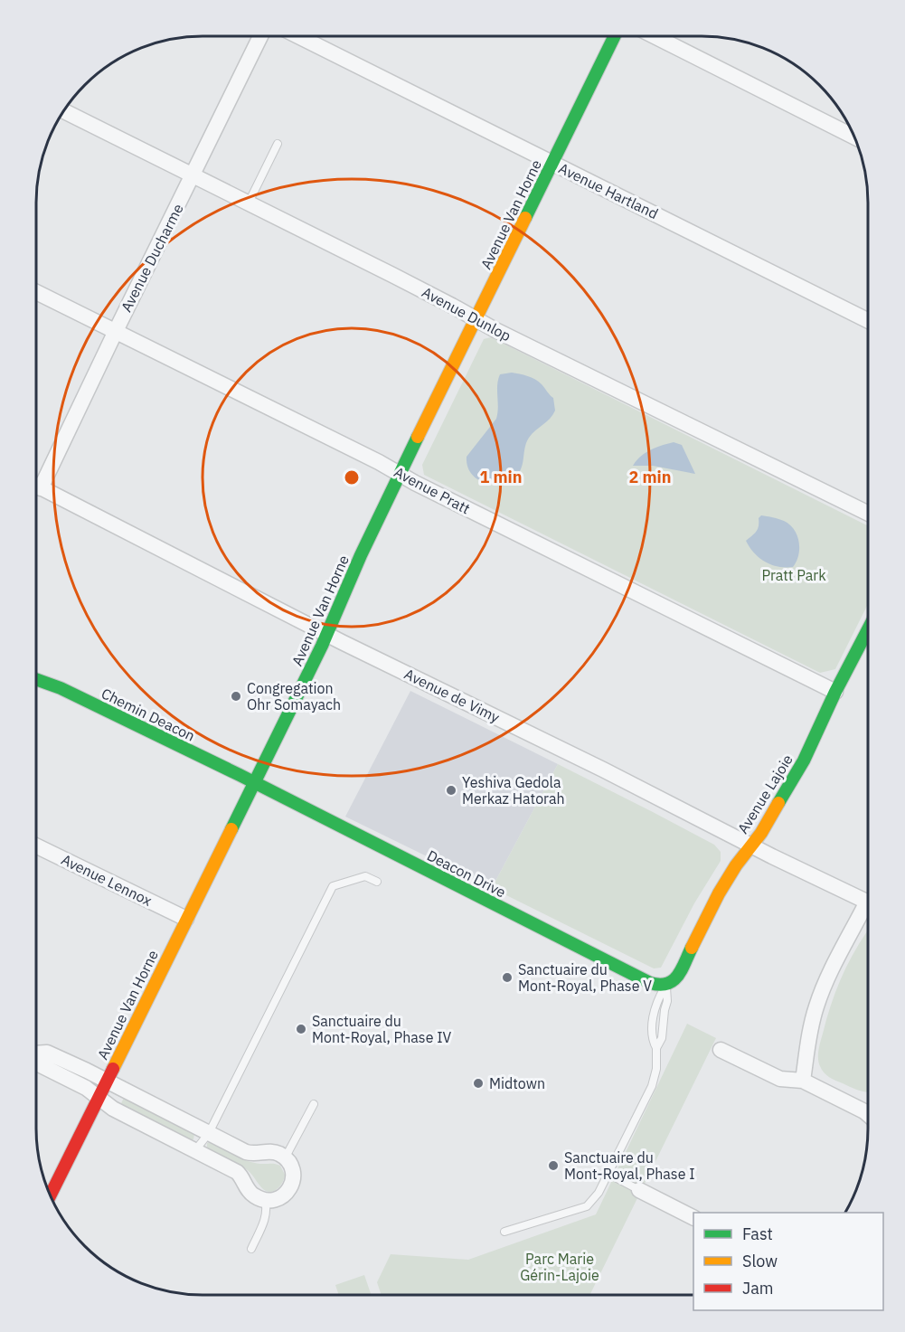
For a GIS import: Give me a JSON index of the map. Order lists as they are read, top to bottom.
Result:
{
  "streets": {
    "main road": [
      "Avenue Van Horne",
      "Chemin Deacon",
      "Avenue Lajoie",
      "Deacon Drive"
    ],
    "street": [
      "Avenue Hartland",
      "Avenue Ducharme",
      "Avenue Dunlop",
      "Avenue Pratt",
      "Avenue de Vimy",
      "Avenue Lennox"
    ]
  },
  "crossings": [
    ["Avenue Hartland", "Avenue Van Horne"],
    ["Avenue Van Horne", "Avenue Dunlop"],
    ["Avenue Van Horne", "Avenue Pratt"],
    ["Avenue Van Horne", "Avenue de Vimy"],
    ["Avenue Van Horne", "Chemin Deacon"],
    ["Avenue Van Horne", "Deacon Drive"],
    ["Avenue Van Horne", "Avenue Lennox"],
    ["Avenue Ducharme", "Avenue Dunlop"],
    ["Avenue Ducharme", "Avenue Pratt"],
    ["Avenue Pratt", "Avenue Lajoie"],
    ["Avenue de Vimy", "Avenue Lajoie"],
    ["Chemin Deacon", "Deacon Drive"],
    ["Avenue Lajoie", "Deacon Drive"]
  ],
  "parks": ["Pratt Park", "Parc Marie Gérin-Lajoie"],
  "places": [
    "Congregation Ohr Somayach",
    "Yeshiva Gedola Merkaz Hatorah",
    "Sanctuaire du Mont-Royal, Phase V",
    "Sanctuaire du Mont-Royal, Phase IV",
    "Midtown",
    "Sanctuaire du Mont-Royal, Phase I"
  ],
  "legend": ["Fast", "Slow", "Jam"],
  "rings": ["1 min", "2 min"]
}
